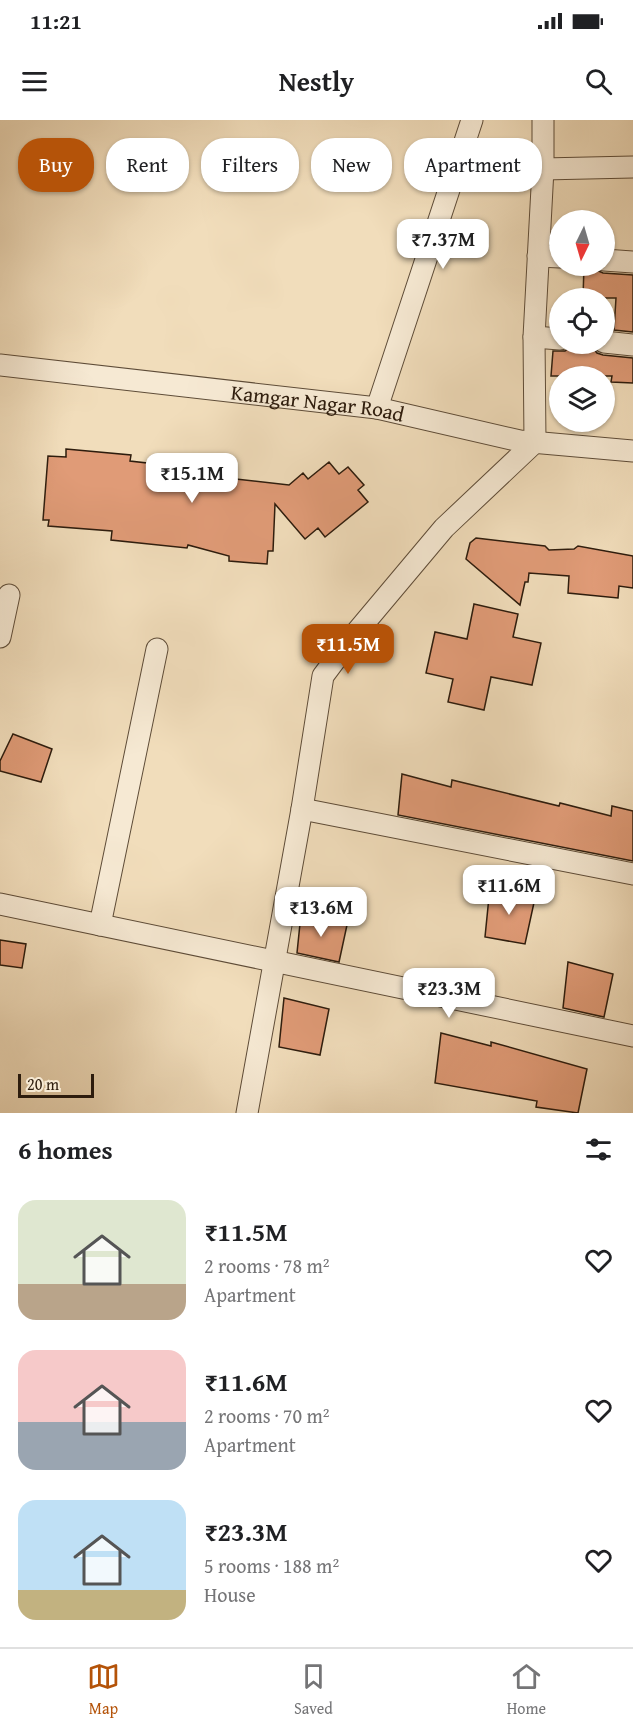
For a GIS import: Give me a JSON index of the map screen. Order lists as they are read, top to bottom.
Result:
{
  "streets": {
    "street": ["Kamgar Nagar Road"]
  },
  "scale_bar": "20 m",
  "north": "bottom",
  "page": {
    "status": "11:21",
    "header": "Nestly",
    "chip": [
      "Buy",
      "Rent",
      "Filters",
      "New",
      "Apartment"
    ],
    "price": [
      "₹7.37M",
      "₹15.1M",
      "₹11.5M",
      "₹11.6M",
      "₹13.6M",
      "₹23.3M"
    ],
    "scale": "20 m",
    "heading": "6 homes",
    "list": [
      {
        "name": "₹11.5M",
        "note": "2 rooms · 78 m² · Apartment"
      },
      {
        "name": "₹11.6M",
        "note": "2 rooms · 70 m² · Apartment"
      },
      {
        "name": "₹23.3M",
        "note": "5 rooms · 188 m² · House"
      }
    ],
    "tabs": ["Map", "Saved", "Home"]
  }
}
